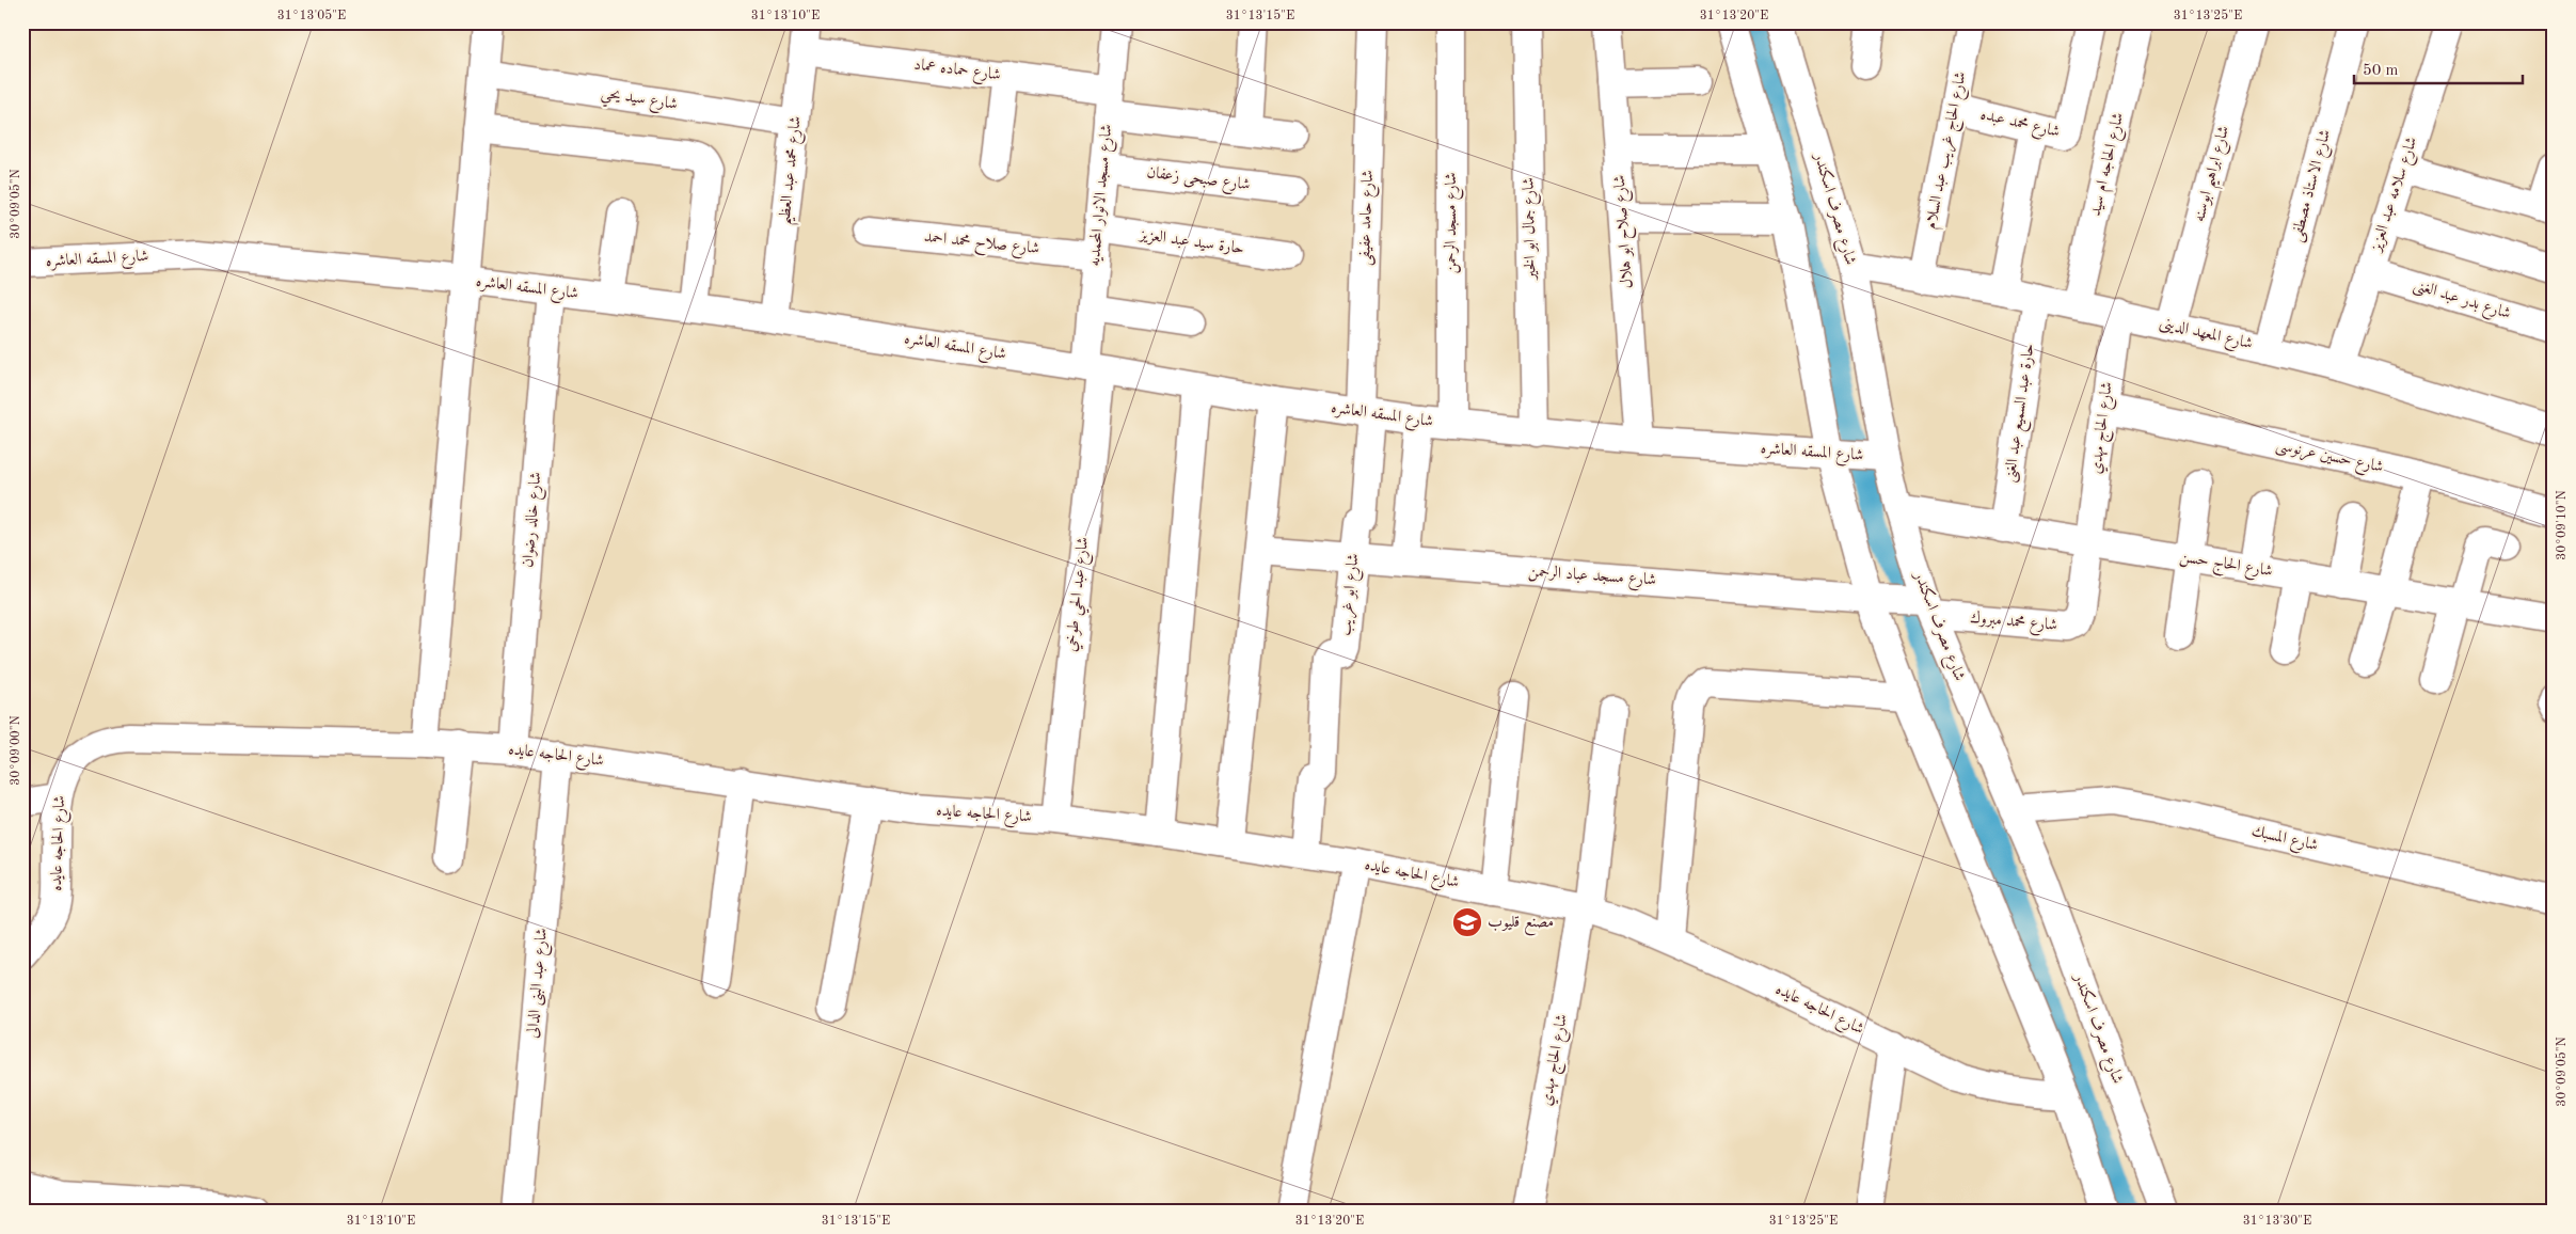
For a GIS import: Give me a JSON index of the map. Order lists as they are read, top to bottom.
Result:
{
  "streets": {
    "street": [
      "شارع حماده عماد",
      "شارع سيد يحي",
      "شارع محمد عبده",
      "شارع الحاج غريب عبد السلام",
      "شارع الحاجه ام سيد",
      "شارع محمد عبد العظيم",
      "شارع ابراهيم ابوسنه",
      "شارع صبحى زعفان",
      "شارع الاستاذ مصطفى",
      "شارع سلامه عبد العزيز",
      "شارع مسجد الانوار المحمديه",
      "شارع مصرف اسكندر",
      "شارع حامد عفيفى",
      "شارع مسجد الرحمن",
      "شارع جمال ابو الخير",
      "شارع صلاح ابو هلال",
      "حارة سيد عبد العزيز",
      "شارع صلاح محمد احمد",
      "شارع المسقه العاشره",
      "شارع بدر عبد الغنى",
      "شارع المعهد الدينى",
      "حارة عبد السميع عبد الغنى",
      "شارع الحاج مهدي",
      "شارع حسين عرنوسى",
      "شارع خالد رضوان",
      "شارع الحاج حسن",
      "شارع مسجد عباد الرحمن",
      "شارع عبد الحي طوخي",
      "شارع ابو غريب",
      "شارع محمد مبروك",
      "شارع الحاجه عايده",
      "شارع المسبك",
      "شارع عبد البنى الدالى"
    ]
  },
  "crossings": [
    ["شارع حماده عماد", "شارع محمد عبد العظيم"],
    ["شارع حماده عماد", "شارع مسجد الانوار المحمديه"],
    ["شارع سيد يحي", "شارع محمد عبد العظيم"],
    ["شارع محمد عبده", "شارع الحاج غريب عبد السلام"],
    ["شارع الحاج غريب عبد السلام", "شارع المعهد الدينى"],
    ["شارع الحاجه ام سيد", "شارع المعهد الدينى"],
    ["شارع محمد عبد العظيم", "شارع المسقه العاشره"],
    ["شارع ابراهيم ابوسنه", "شارع المعهد الدينى"],
    ["شارع صبحى زعفان", "شارع مسجد الانوار المحمديه"],
    ["شارع الاستاذ مصطفى", "شارع المعهد الدينى"],
    ["شارع سلامه عبد العزيز", "شارع بدر عبد الغنى"],
    ["شارع سلامه عبد العزيز", "شارع المعهد الدينى"],
    ["شارع مسجد الانوار المحمديه", "حارة سيد عبد العزيز"],
    ["شارع مسجد الانوار المحمديه", "شارع صلاح محمد احمد"],
    ["شارع مسجد الانوار المحمديه", "شارع المسقه العاشره"],
    ["شارع مسجد الانوار المحمديه", "شارع عبد الحي طوخي"],
    ["شارع مصرف اسكندر", "شارع المسقه العاشره"],
    ["شارع مصرف اسكندر", "شارع المعهد الدينى"],
    ["شارع مصرف اسكندر", "شارع الحاج حسن"],
    ["شارع مصرف اسكندر", "شارع مسجد عباد الرحمن"],
    ["شارع مصرف اسكندر", "شارع محمد مبروك"],
    ["شارع مصرف اسكندر", "شارع المسبك"],
    ["شارع حامد عفيفى", "شارع المسقه العاشره"],
    ["شارع حامد عفيفى", "شارع ابو غريب"],
    ["شارع مسجد الرحمن", "شارع المسقه العاشره"],
    ["شارع جمال ابو الخير", "شارع المسقه العاشره"],
    ["شارع صلاح ابو هلال", "شارع المسقه العاشره"],
    ["شارع المسقه العاشره", "شارع خالد رضوان"],
    ["شارع المسقه العاشره", "شارع عبد الحي طوخي"],
    ["شارع المسقه العاشره", "شارع ابو غريب"],
    ["شارع المعهد الدينى", "حارة عبد السميع عبد الغنى"],
    ["شارع المعهد الدينى", "شارع الحاج مهدي"],
    ["حارة عبد السميع عبد الغنى", "شارع الحاج حسن"],
    ["شارع الحاج مهدي", "شارع حسين عرنوسى"],
    ["شارع الحاج مهدي", "شارع الحاج حسن"],
    ["شارع الحاج مهدي", "شارع محمد مبروك"],
    ["شارع الحاج مهدي", "شارع الحاجه عايده"],
    ["شارع خالد رضوان", "شارع الحاجه عايده"],
    ["شارع الحاج حسن", "شارع محمد مبروك"],
    ["شارع مسجد عباد الرحمن", "شارع ابو غريب"],
    ["شارع مسجد عباد الرحمن", "شارع محمد مبروك"],
    ["شارع عبد الحي طوخي", "شارع الحاجه عايده"],
    ["شارع ابو غريب", "شارع الحاجه عايده"],
    ["شارع الحاجه عايده", "شارع عبد البنى الدالى"]
  ],
  "places": {
    "school or university": ["مصنع قليوب"]
  },
  "scale_bar": "50 m",
  "coordinates": [
    "31°13'05\"E",
    "31°13'10\"E",
    "31°13'15\"E",
    "31°13'20\"E",
    "31°13'25\"E",
    "30°09'05\"N",
    "30°09'10\"N",
    "30°09'00\"N",
    "31°13'30\"E"
  ]
}
